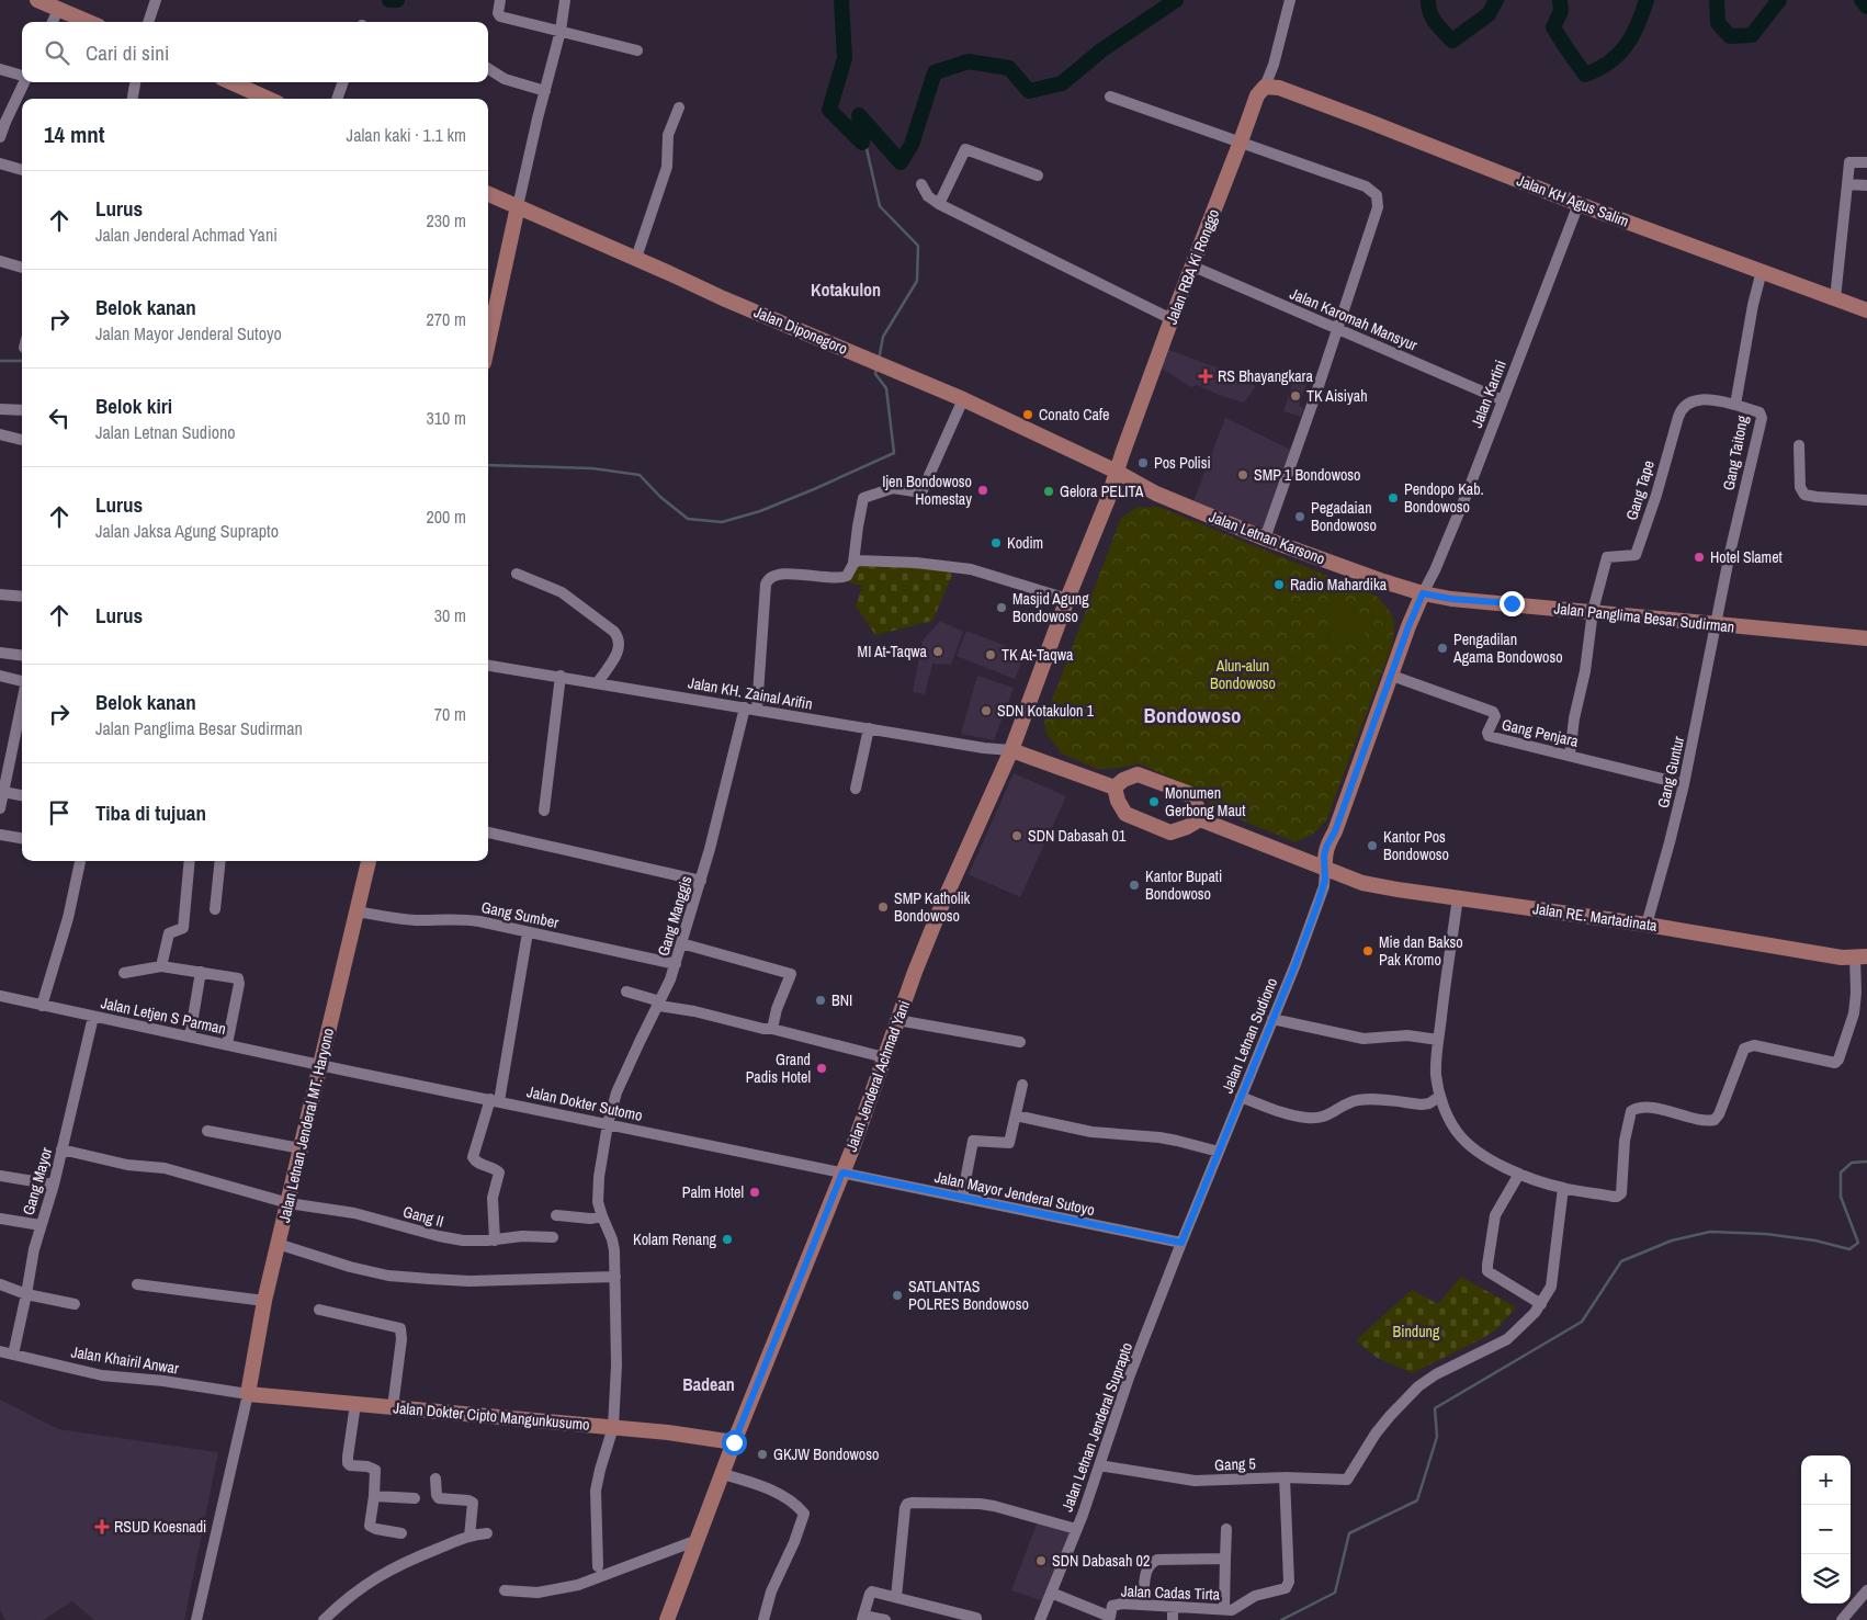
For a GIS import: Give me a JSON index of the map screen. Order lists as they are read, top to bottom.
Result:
{
  "streets": {
    "main road": [
      "Jalan KH Agus Salim",
      "Jalan RBA Ki Ronggo",
      "Jalan Diponegoro",
      "Jalan Letnan Karsono",
      "Jalan Panglima Besar Sudirman",
      "Jalan RE. Martadinata",
      "Jalan Jenderal Achmad Yani",
      "Jalan Letnan Jenderal MT. Haryono",
      "Jalan Dokter Cipto Mangunkusumo"
    ],
    "street": [
      "Jalan Karomah Mansyur",
      "Jalan Kartini",
      "Gang Taitong",
      "Gang Tape",
      "Jalan KH. Zainal Arifin",
      "Gang Penjara",
      "Gang Guntur",
      "Gang Sumber",
      "Gang Manggis",
      "Jalan Letjen S Parman",
      "Jalan Letnan Sudiono",
      "Jalan Dokter Sutomo",
      "Gang Mayor",
      "Jalan Mayor Jenderal Sutoyo",
      "Gang II",
      "Jalan Khairil Anwar",
      "Jalan Letnan Jenderal Suprapto",
      "Gang 5",
      "Jalan Cadas Tirta"
    ]
  },
  "crossings": [
    ["Jalan KH Agus Salim", "Jalan RBA Ki Ronggo"],
    ["Jalan KH Agus Salim", "Jalan Kartini"],
    ["Jalan KH Agus Salim", "Gang Taitong"],
    ["Jalan RBA Ki Ronggo", "Jalan Karomah Mansyur"],
    ["Jalan RBA Ki Ronggo", "Jalan Diponegoro"],
    ["Jalan RBA Ki Ronggo", "Jalan Letnan Karsono"],
    ["Jalan RBA Ki Ronggo", "Jalan Jenderal Achmad Yani"],
    ["Jalan Karomah Mansyur", "Jalan Kartini"],
    ["Jalan Diponegoro", "Jalan Letnan Karsono"],
    ["Jalan Kartini", "Jalan Letnan Karsono"],
    ["Jalan Kartini", "Jalan Panglima Besar Sudirman"],
    ["Gang Taitong", "Gang Tape"],
    ["Gang Taitong", "Jalan Panglima Besar Sudirman"],
    ["Gang Taitong", "Gang Guntur"],
    ["Gang Tape", "Jalan Panglima Besar Sudirman"],
    ["Jalan Letnan Karsono", "Jalan Panglima Besar Sudirman"],
    ["Jalan Panglima Besar Sudirman", "Gang Guntur"],
    ["Jalan KH. Zainal Arifin", "Gang Manggis"],
    ["Jalan KH. Zainal Arifin", "Jalan Jenderal Achmad Yani"],
    ["Gang Penjara", "Gang Guntur"],
    ["Gang Guntur", "Jalan RE. Martadinata"],
    ["Gang Sumber", "Gang Manggis"],
    ["Gang Sumber", "Jalan Letnan Jenderal MT. Haryono"],
    ["Gang Manggis", "Jalan Dokter Sutomo"],
    ["Gang Manggis", "Jalan Dokter Cipto Mangunkusumo"],
    ["Jalan RE. Martadinata", "Jalan Letnan Sudiono"],
    ["Jalan Letjen S Parman", "Jalan Dokter Sutomo"],
    ["Jalan Letjen S Parman", "Jalan Letnan Jenderal MT. Haryono"],
    ["Jalan Letjen S Parman", "Gang Mayor"],
    ["Jalan Letnan Sudiono", "Jalan Mayor Jenderal Sutoyo"],
    ["Jalan Letnan Sudiono", "Jalan Letnan Jenderal Suprapto"],
    ["Jalan Jenderal Achmad Yani", "Jalan Dokter Sutomo"],
    ["Jalan Jenderal Achmad Yani", "Jalan Mayor Jenderal Sutoyo"],
    ["Jalan Jenderal Achmad Yani", "Jalan Dokter Cipto Mangunkusumo"],
    ["Jalan Dokter Sutomo", "Jalan Letnan Jenderal MT. Haryono"],
    ["Jalan Dokter Sutomo", "Jalan Mayor Jenderal Sutoyo"],
    ["Jalan Letnan Jenderal MT. Haryono", "Gang II"],
    ["Jalan Letnan Jenderal MT. Haryono", "Jalan Khairil Anwar"],
    ["Jalan Letnan Jenderal MT. Haryono", "Jalan Dokter Cipto Mangunkusumo"],
    ["Gang Mayor", "Gang II"],
    ["Gang Mayor", "Jalan Khairil Anwar"],
    ["Jalan Mayor Jenderal Sutoyo", "Jalan Letnan Jenderal Suprapto"],
    ["Jalan Khairil Anwar", "Jalan Dokter Cipto Mangunkusumo"],
    ["Jalan Letnan Jenderal Suprapto", "Gang 5"],
    ["Jalan Letnan Jenderal Suprapto", "Jalan Cadas Tirta"],
    ["Gang 5", "Jalan Cadas Tirta"]
  ],
  "districts": ["Kotakulon", "Bondowoso", "Badean"],
  "parks": ["Alun-alun Bondowoso", "Bindung"],
  "places": {
    "health": ["RS Bhayangkara", "RSUD Koesnadi"],
    "other": [
      "TK Aisiyah",
      "Conato Cafe",
      "Pos Polisi",
      "SMP 1 Bondowoso",
      "Ijen Bondowoso Homestay",
      "Gelora PELITA",
      "Pendopo Kab. Bondowoso",
      "Pegadaian Bondowoso",
      "Kodim",
      "Hotel Slamet",
      "Radio Mahardika",
      "Masjid Agung Bondowoso",
      "Pengadilan Agama Bondowoso",
      "MI At-Taqwa",
      "TK At-Taqwa",
      "SDN Kotakulon 1",
      "Monumen Gerbong Maut",
      "SDN Dabasah 01",
      "Kantor Pos Bondowoso",
      "Kantor Bupati Bondowoso",
      "SMP Katholik Bondowoso",
      "Mie dan Bakso Pak Kromo",
      "BNI",
      "Grand Padis Hotel",
      "Palm Hotel",
      "Kolam Renang",
      "SATLANTAS POLRES Bondowoso",
      "GKJW Bondowoso",
      "SDN Dabasah 02"
    ]
  },
  "page": {
    "search": "Cari di sini",
    "heading": ["14 mnt", "Jalan kaki · 1.1 km"],
    "list": [
      ["Lurus", "Jalan Jenderal Achmad Yani", "230 m"],
      ["Belok kanan", "Jalan Mayor Jenderal Sutoyo", "270 m"],
      ["Belok kiri", "Jalan Letnan Sudiono", "310 m"],
      ["Lurus", "Jalan Jaksa Agung Suprapto", "200 m"],
      ["Lurus", "30 m"],
      ["Belok kanan", "Jalan Panglima Besar Sudirman", "70 m"],
      "Tiba di tujuan"
    ],
    "map_buttons": ["+", "−"]
  }
}
